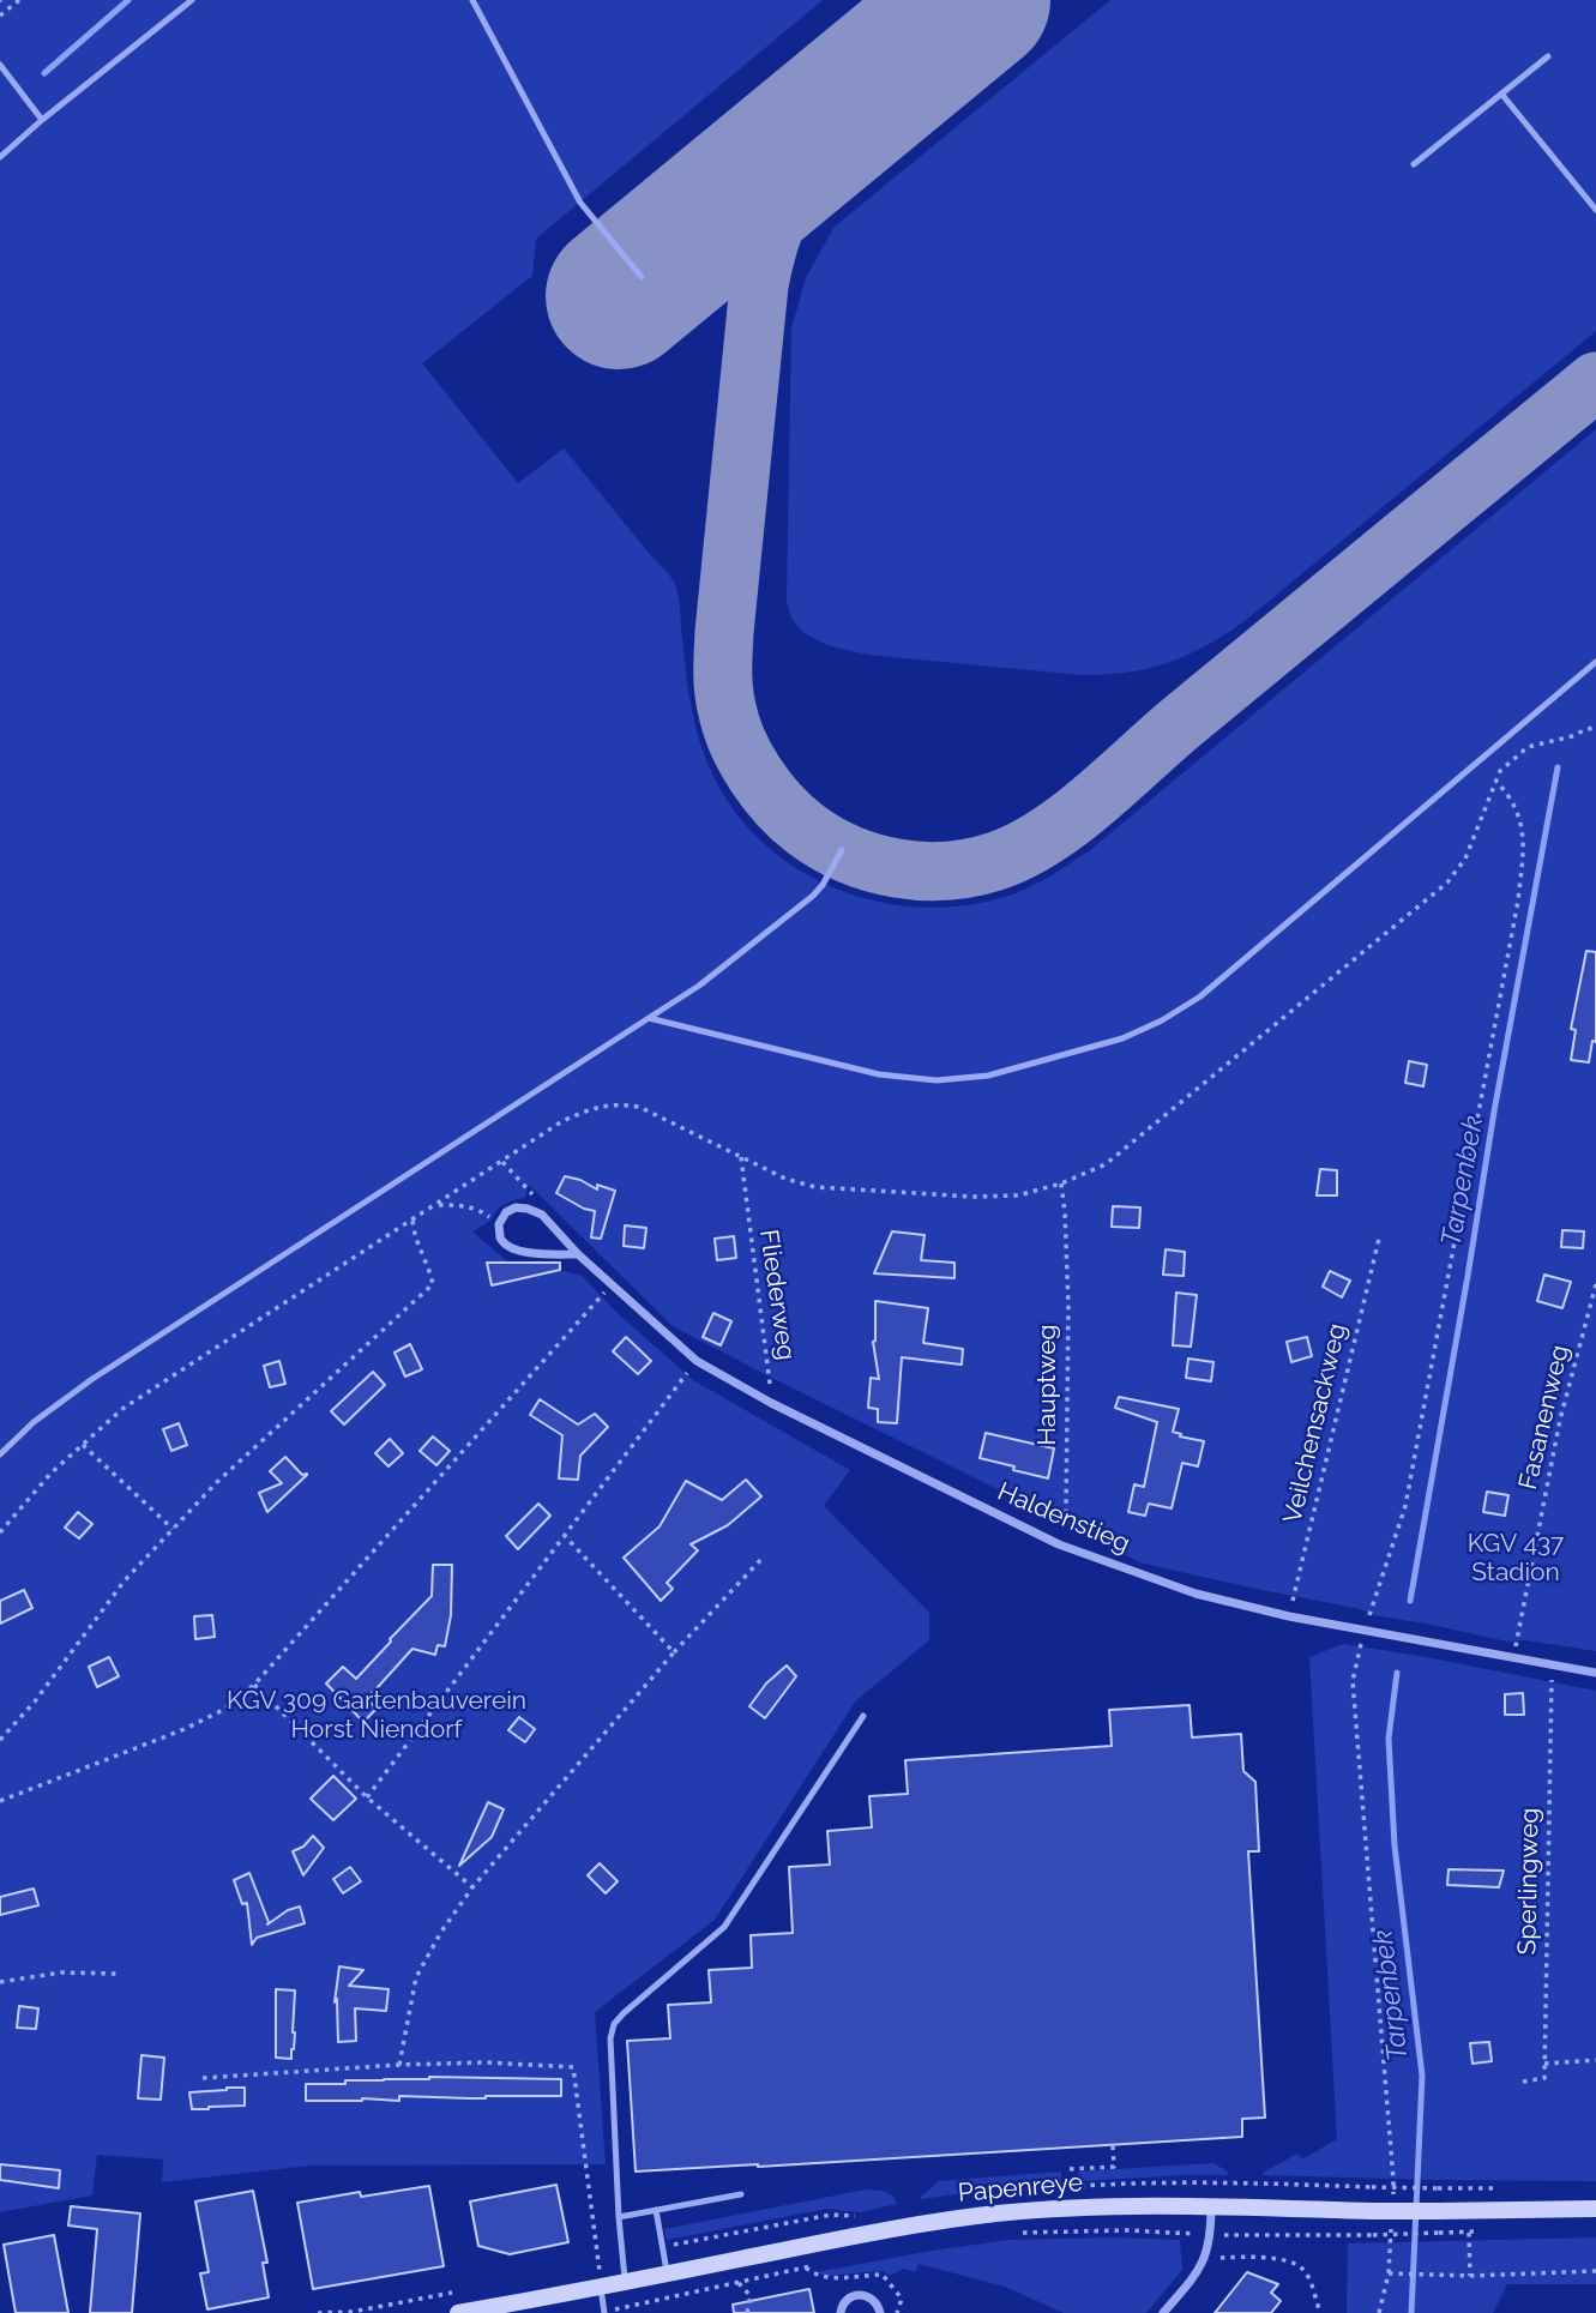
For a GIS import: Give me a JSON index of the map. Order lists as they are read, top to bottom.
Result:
{
  "streets": {
    "main road": ["Papenreye"],
    "street": ["Haldenstieg"],
    "path": [
      "Fliederweg",
      "Hauptweg",
      "Fasanenweg",
      "Veilchensackweg",
      "Sperlingweg"
    ]
  },
  "crossings": [
    ["Fliederweg", "Haldenstieg"],
    ["Hauptweg", "Haldenstieg"],
    ["Fasanenweg", "Haldenstieg"],
    ["Veilchensackweg", "Haldenstieg"],
    ["Haldenstieg", "Sperlingweg"]
  ],
  "water": ["Tarpenbek"],
  "parks": ["KGV 437 Stadion", "KGV 309 Gartenbauverein Horst Niendorf"]
}
